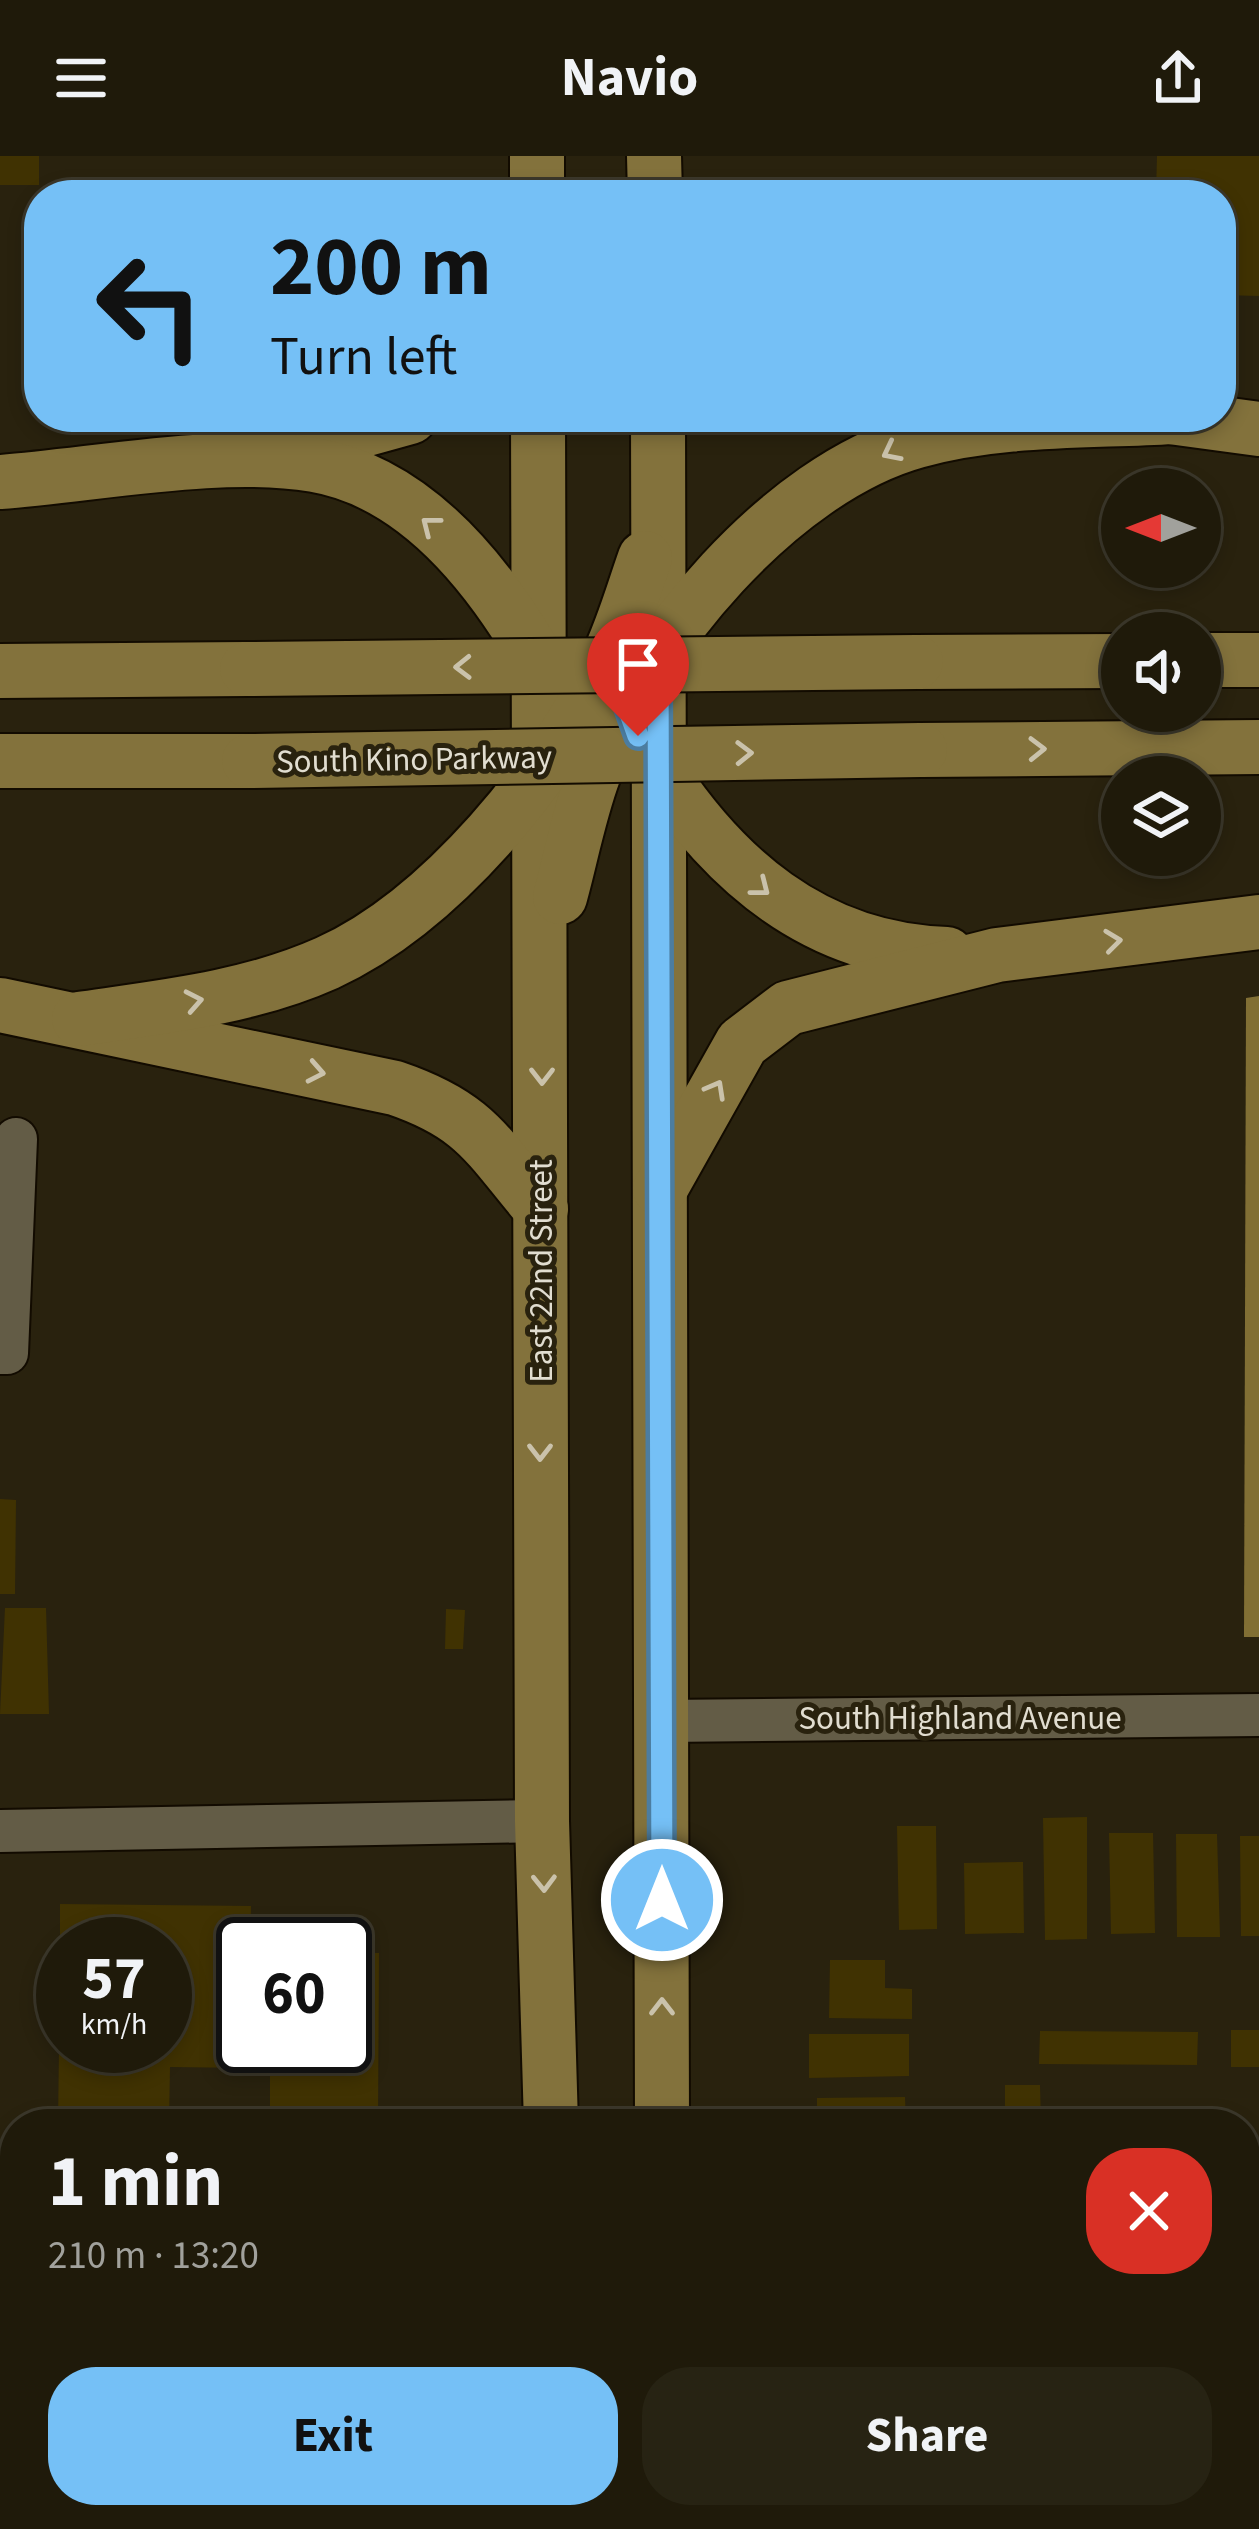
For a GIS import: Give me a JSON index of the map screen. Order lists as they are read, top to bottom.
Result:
{
  "streets": {
    "main road": ["South Kino Parkway", "East 22nd Street"],
    "street": ["South Highland Avenue"]
  },
  "north": "left",
  "page": {
    "header": "Navio",
    "turn": ["200 m", "Turn left"],
    "speed": "57 km/h",
    "limit": "60",
    "heading": ["1 min", "210 m · 13:20"],
    "buttons": ["Exit", "Share"]
  }
}
